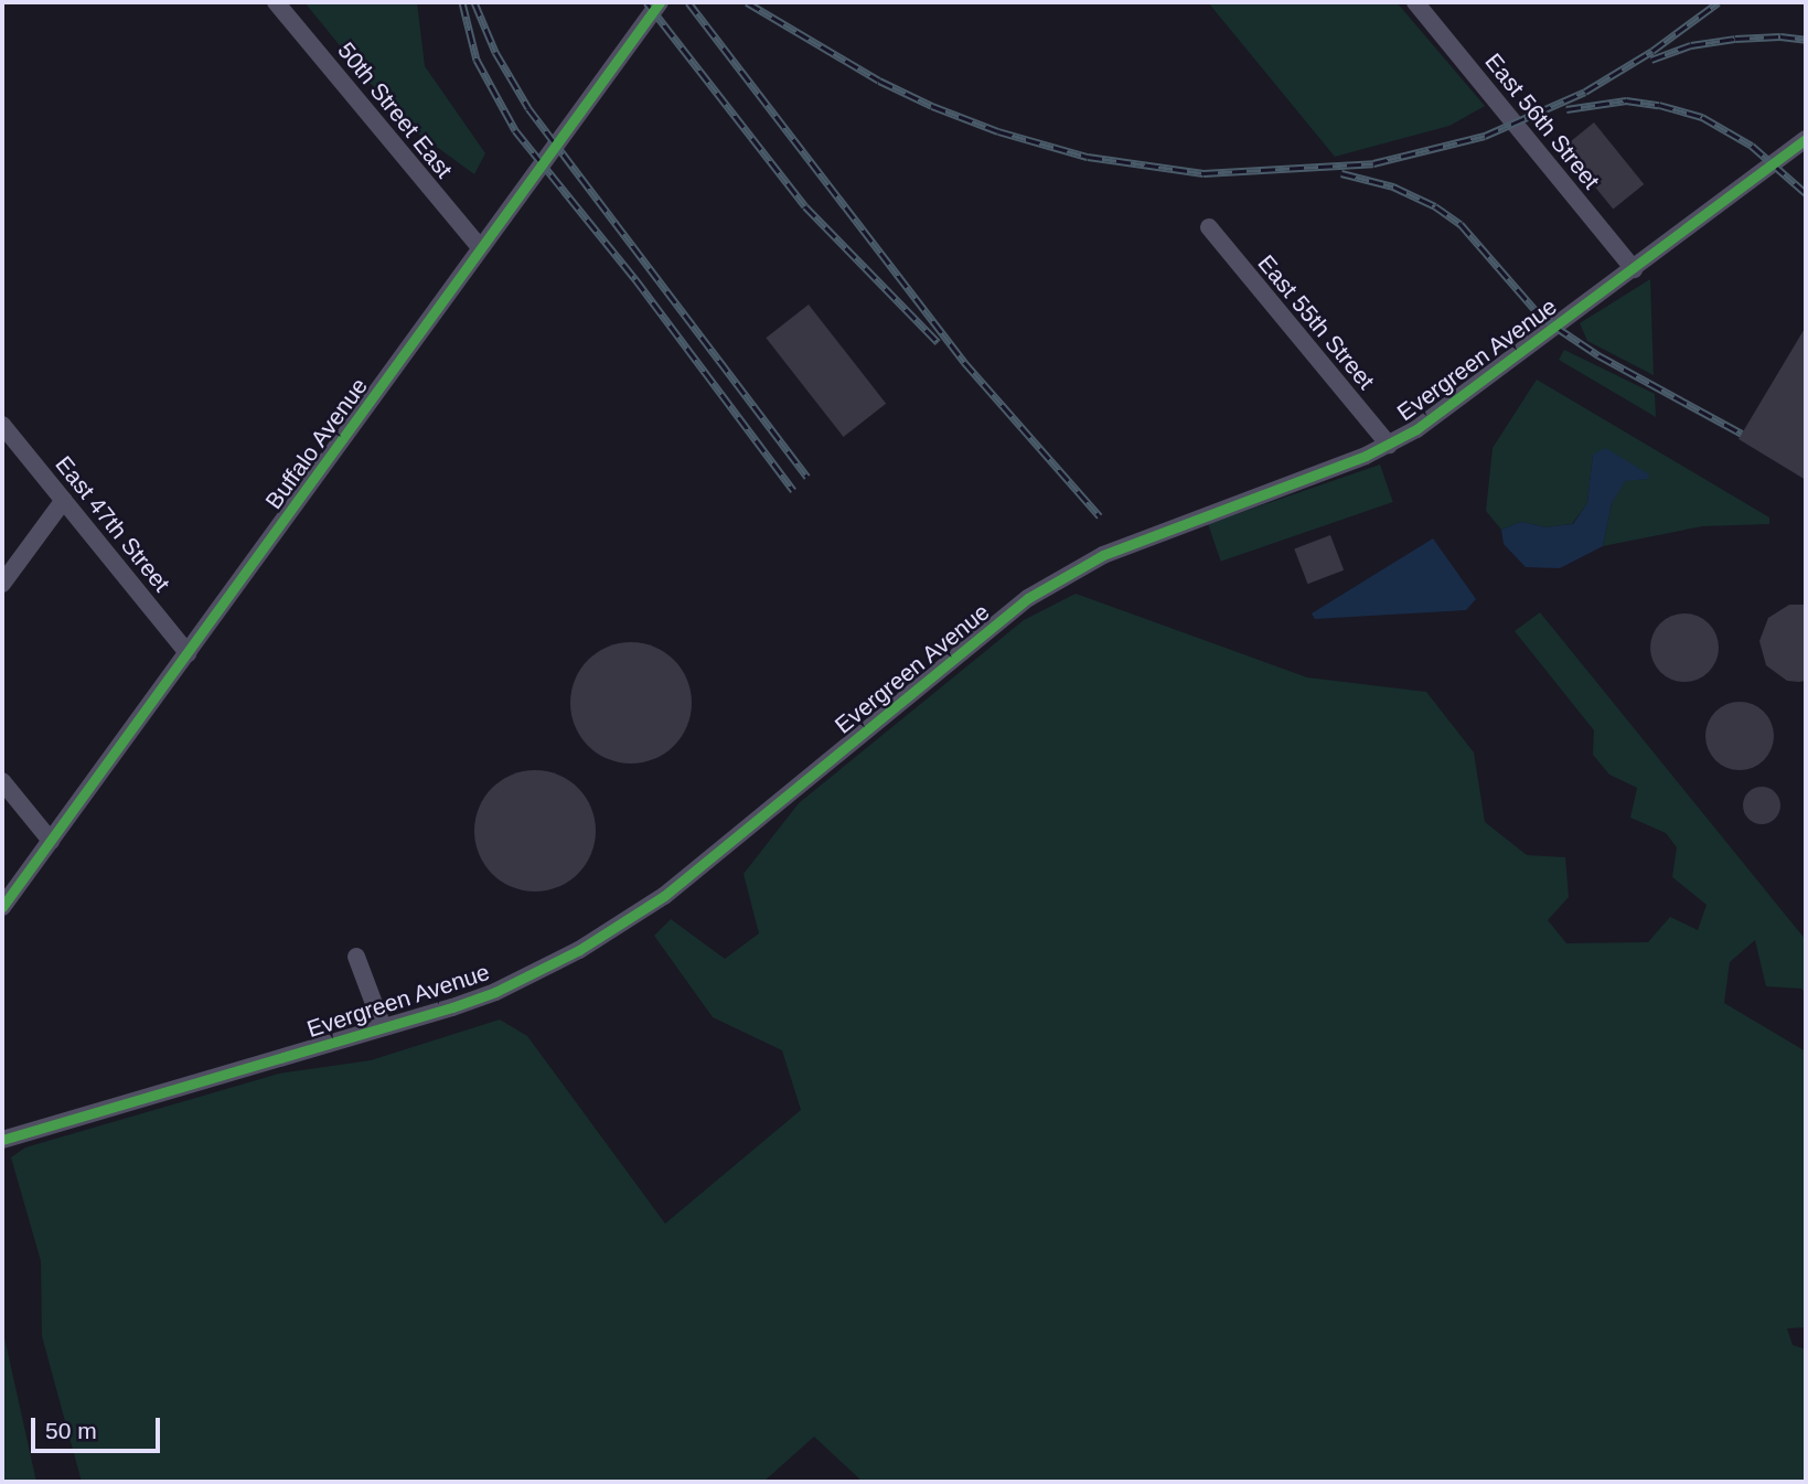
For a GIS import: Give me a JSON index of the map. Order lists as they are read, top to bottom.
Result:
{
  "streets": {
    "street": [
      "50th Street East",
      "East 56th Street",
      "East 55th Street",
      "Evergreen Avenue",
      "Buffalo Avenue",
      "East 47th Street"
    ]
  },
  "crossings": [
    ["50th Street East", "Buffalo Avenue"],
    ["East 56th Street", "Evergreen Avenue"],
    ["East 55th Street", "Evergreen Avenue"],
    ["Buffalo Avenue", "East 47th Street"]
  ],
  "scale_bar": "50 m"
}
